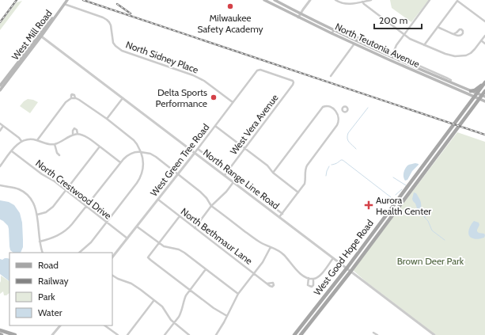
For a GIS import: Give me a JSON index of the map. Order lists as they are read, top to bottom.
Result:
{
  "streets": {
    "main road": ["West Mill Road", "North Teutonia Avenue", "West Good Hope Road"],
    "street": [
      "North Sidney Place",
      "West Vera Avenue",
      "West Green Tree Road",
      "North Range Line Road",
      "North Crestwood Drive",
      "North Bethmaur Lane"
    ]
  },
  "crossings": [
    ["West Mill Road", "North Sidney Place"],
    ["West Mill Road", "North Range Line Road"],
    ["North Teutonia Avenue", "West Good Hope Road"],
    ["North Sidney Place", "West Green Tree Road"],
    ["West Vera Avenue", "West Green Tree Road"],
    ["West Vera Avenue", "North Range Line Road"],
    ["West Green Tree Road", "North Range Line Road"],
    ["West Green Tree Road", "North Crestwood Drive"],
    ["West Green Tree Road", "North Bethmaur Lane"],
    ["North Range Line Road", "West Good Hope Road"]
  ],
  "parks": ["Brown Deer Park"],
  "places": {
    "other": ["Milwaukee Safety Academy", "Delta Sports Performance"],
    "health": ["Aurora Health Center"]
  },
  "legend": [
    "Road",
    "Railway",
    "Park",
    "Water"
  ],
  "scale_bar": "200 m"
}
